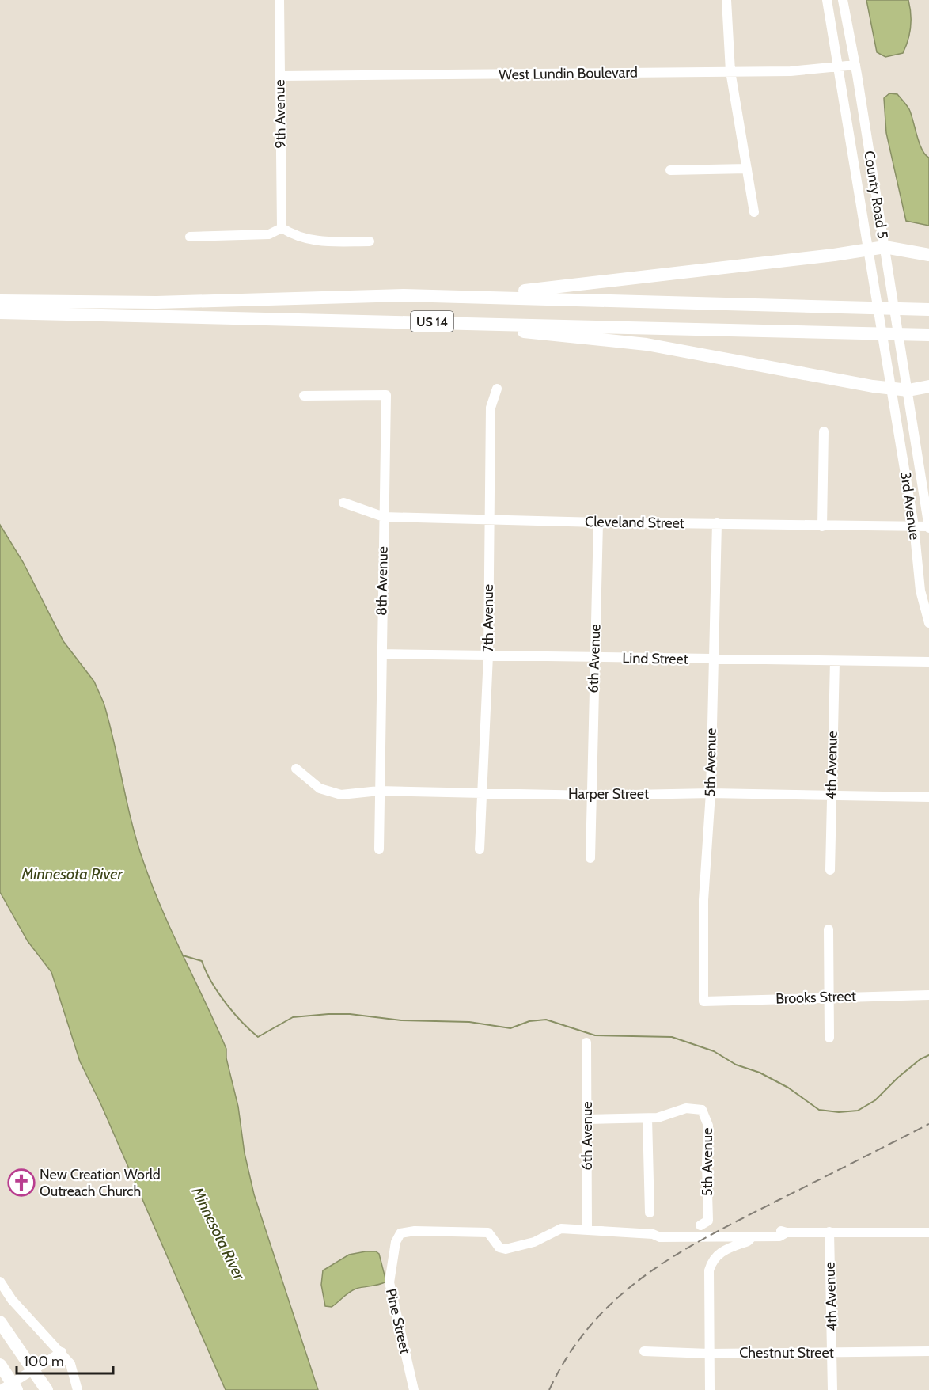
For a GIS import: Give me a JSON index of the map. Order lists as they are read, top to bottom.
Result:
{
  "streets": {
    "highway": ["US 14"],
    "street": [
      "West Lundin Boulevard",
      "9th Avenue",
      "County Road 5",
      "3rd Avenue",
      "Cleveland Street",
      "8th Avenue",
      "7th Avenue",
      "6th Avenue",
      "Lind Street",
      "5th Avenue",
      "4th Avenue",
      "Harper Street",
      "Brooks Street",
      "Pine Street",
      "Chestnut Street"
    ]
  },
  "crossings": [
    ["West Lundin Boulevard", "9th Avenue"],
    ["West Lundin Boulevard", "County Road 5"],
    ["County Road 5", "3rd Avenue"],
    ["3rd Avenue", "Cleveland Street"],
    ["Cleveland Street", "8th Avenue"],
    ["Cleveland Street", "7th Avenue"],
    ["Cleveland Street", "6th Avenue"],
    ["Cleveland Street", "5th Avenue"],
    ["8th Avenue", "Lind Street"],
    ["8th Avenue", "Harper Street"],
    ["7th Avenue", "Lind Street"],
    ["7th Avenue", "Harper Street"],
    ["6th Avenue", "Lind Street"],
    ["6th Avenue", "5th Avenue"],
    ["6th Avenue", "Harper Street"],
    ["6th Avenue", "Pine Street"],
    ["Lind Street", "5th Avenue"],
    ["Lind Street", "4th Avenue"],
    ["5th Avenue", "Harper Street"],
    ["5th Avenue", "Brooks Street"],
    ["4th Avenue", "Harper Street"],
    ["4th Avenue", "Pine Street"],
    ["4th Avenue", "Chestnut Street"]
  ],
  "water": ["Minnesota River"],
  "places": {
    "church": ["New Creation World Outreach Church"]
  },
  "scale_bar": "100 m"
}
